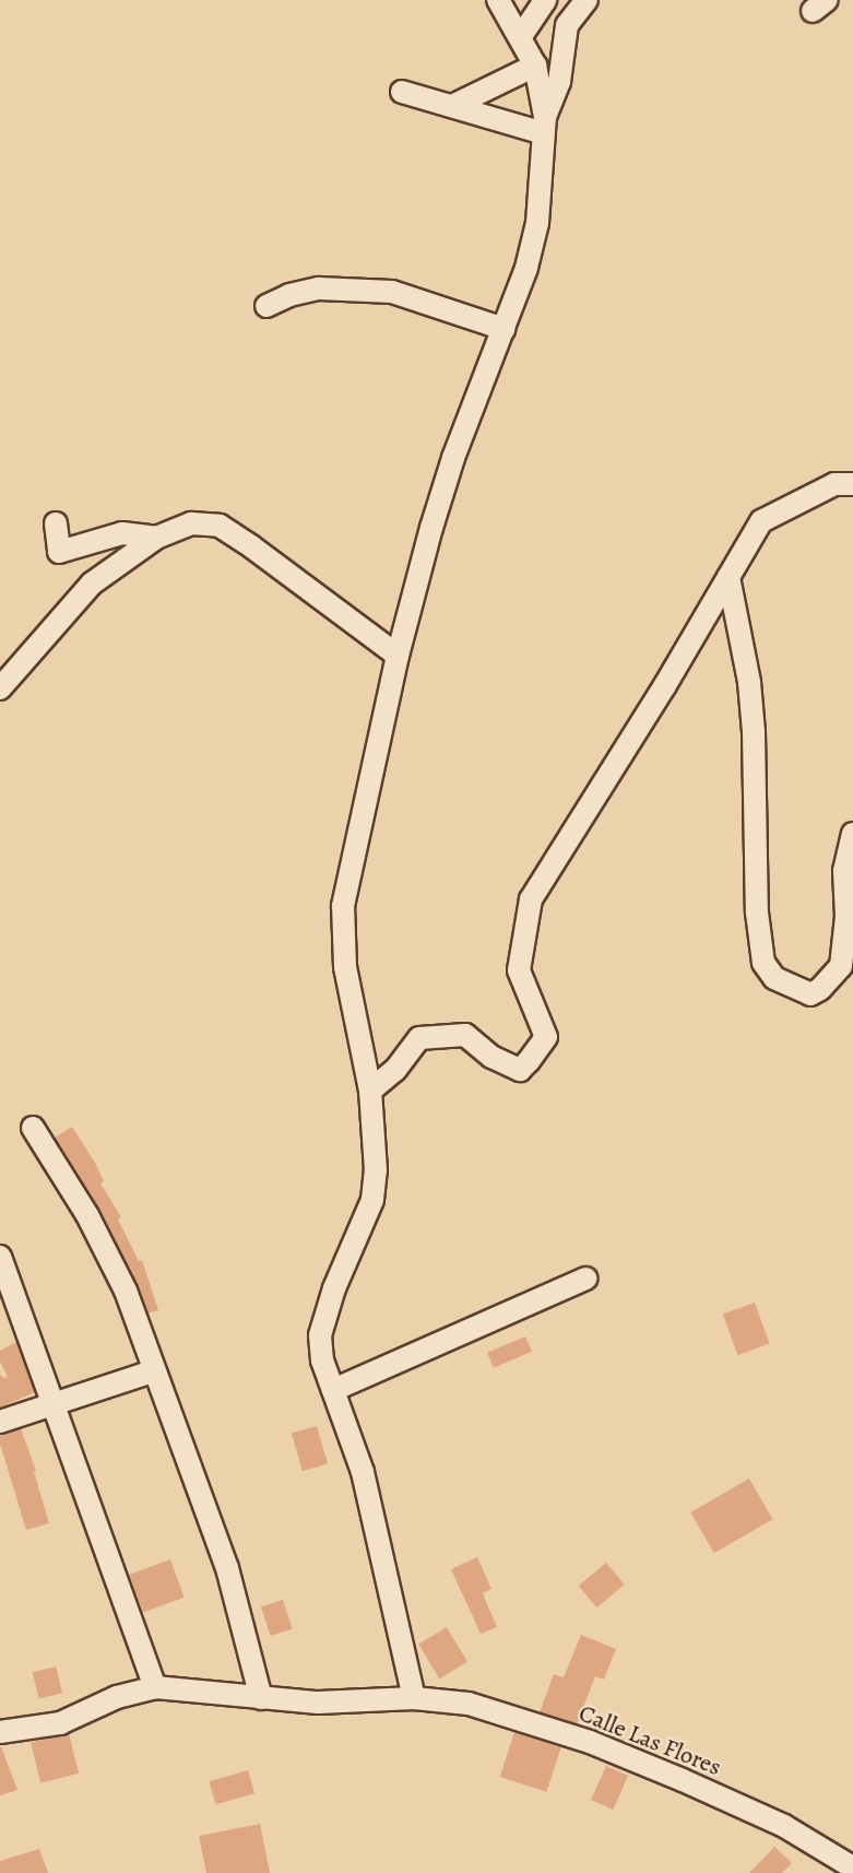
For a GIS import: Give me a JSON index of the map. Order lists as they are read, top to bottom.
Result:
{
  "streets": {
    "street": ["Calle Las Flores"]
  }
}
